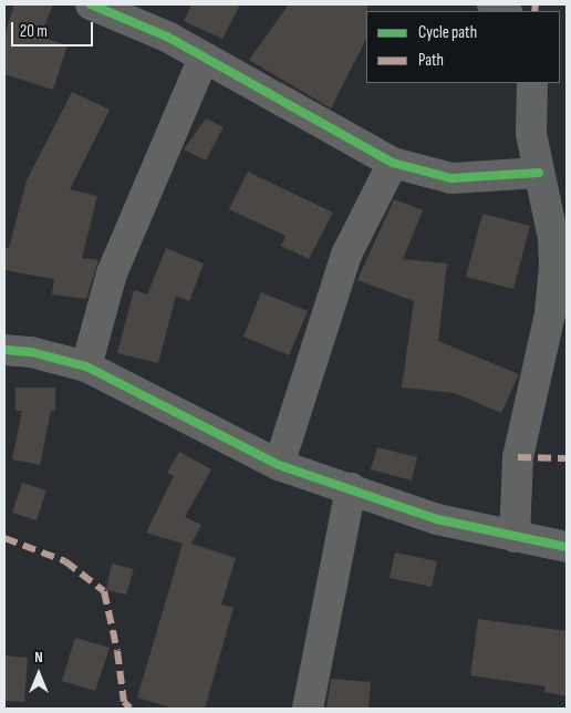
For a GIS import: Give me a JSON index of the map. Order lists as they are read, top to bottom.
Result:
{
  "legend": ["Cycle path", "Path"],
  "scale_bar": "20 m",
  "north": "top"
}
